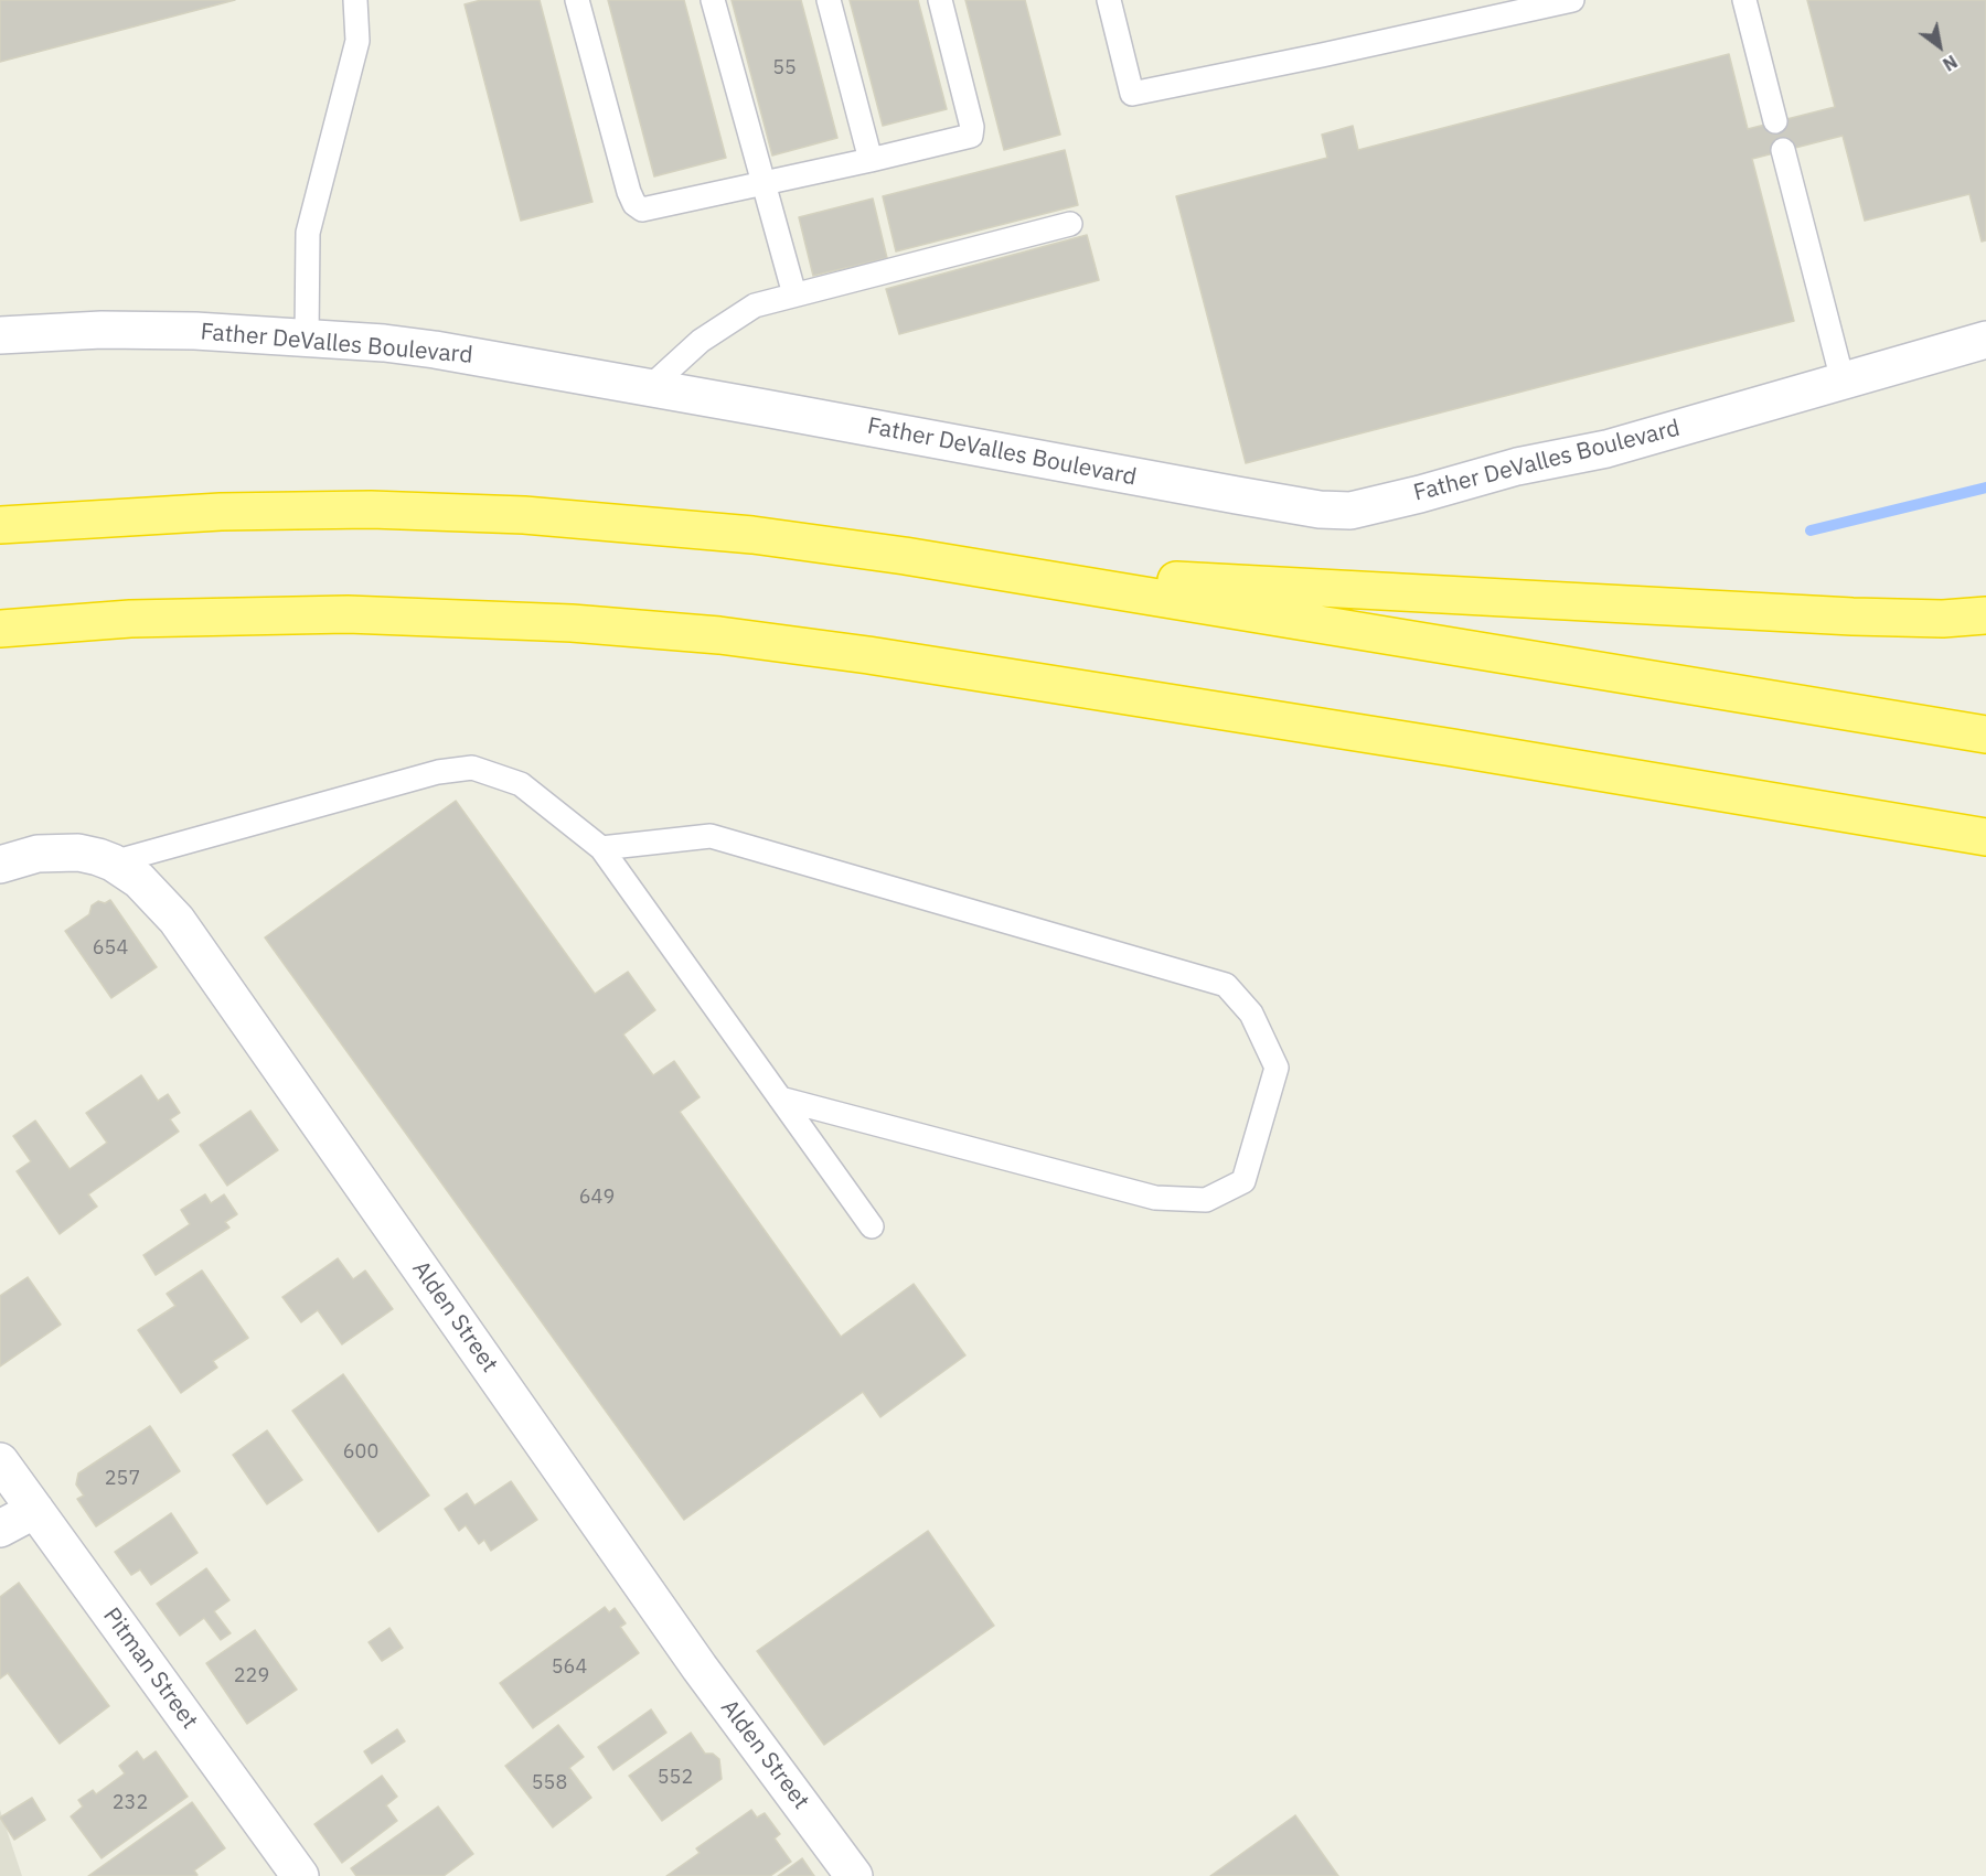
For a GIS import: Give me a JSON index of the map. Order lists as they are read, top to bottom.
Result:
{
  "streets": {
    "street": ["Father DeValles Boulevard", "Alden Street", "Pitman Street"]
  },
  "house_numbers": [
    "55",
    "654",
    "649",
    "600",
    "257",
    "564",
    "229",
    "552",
    "558",
    "232"
  ],
  "north": "bottom right"
}
